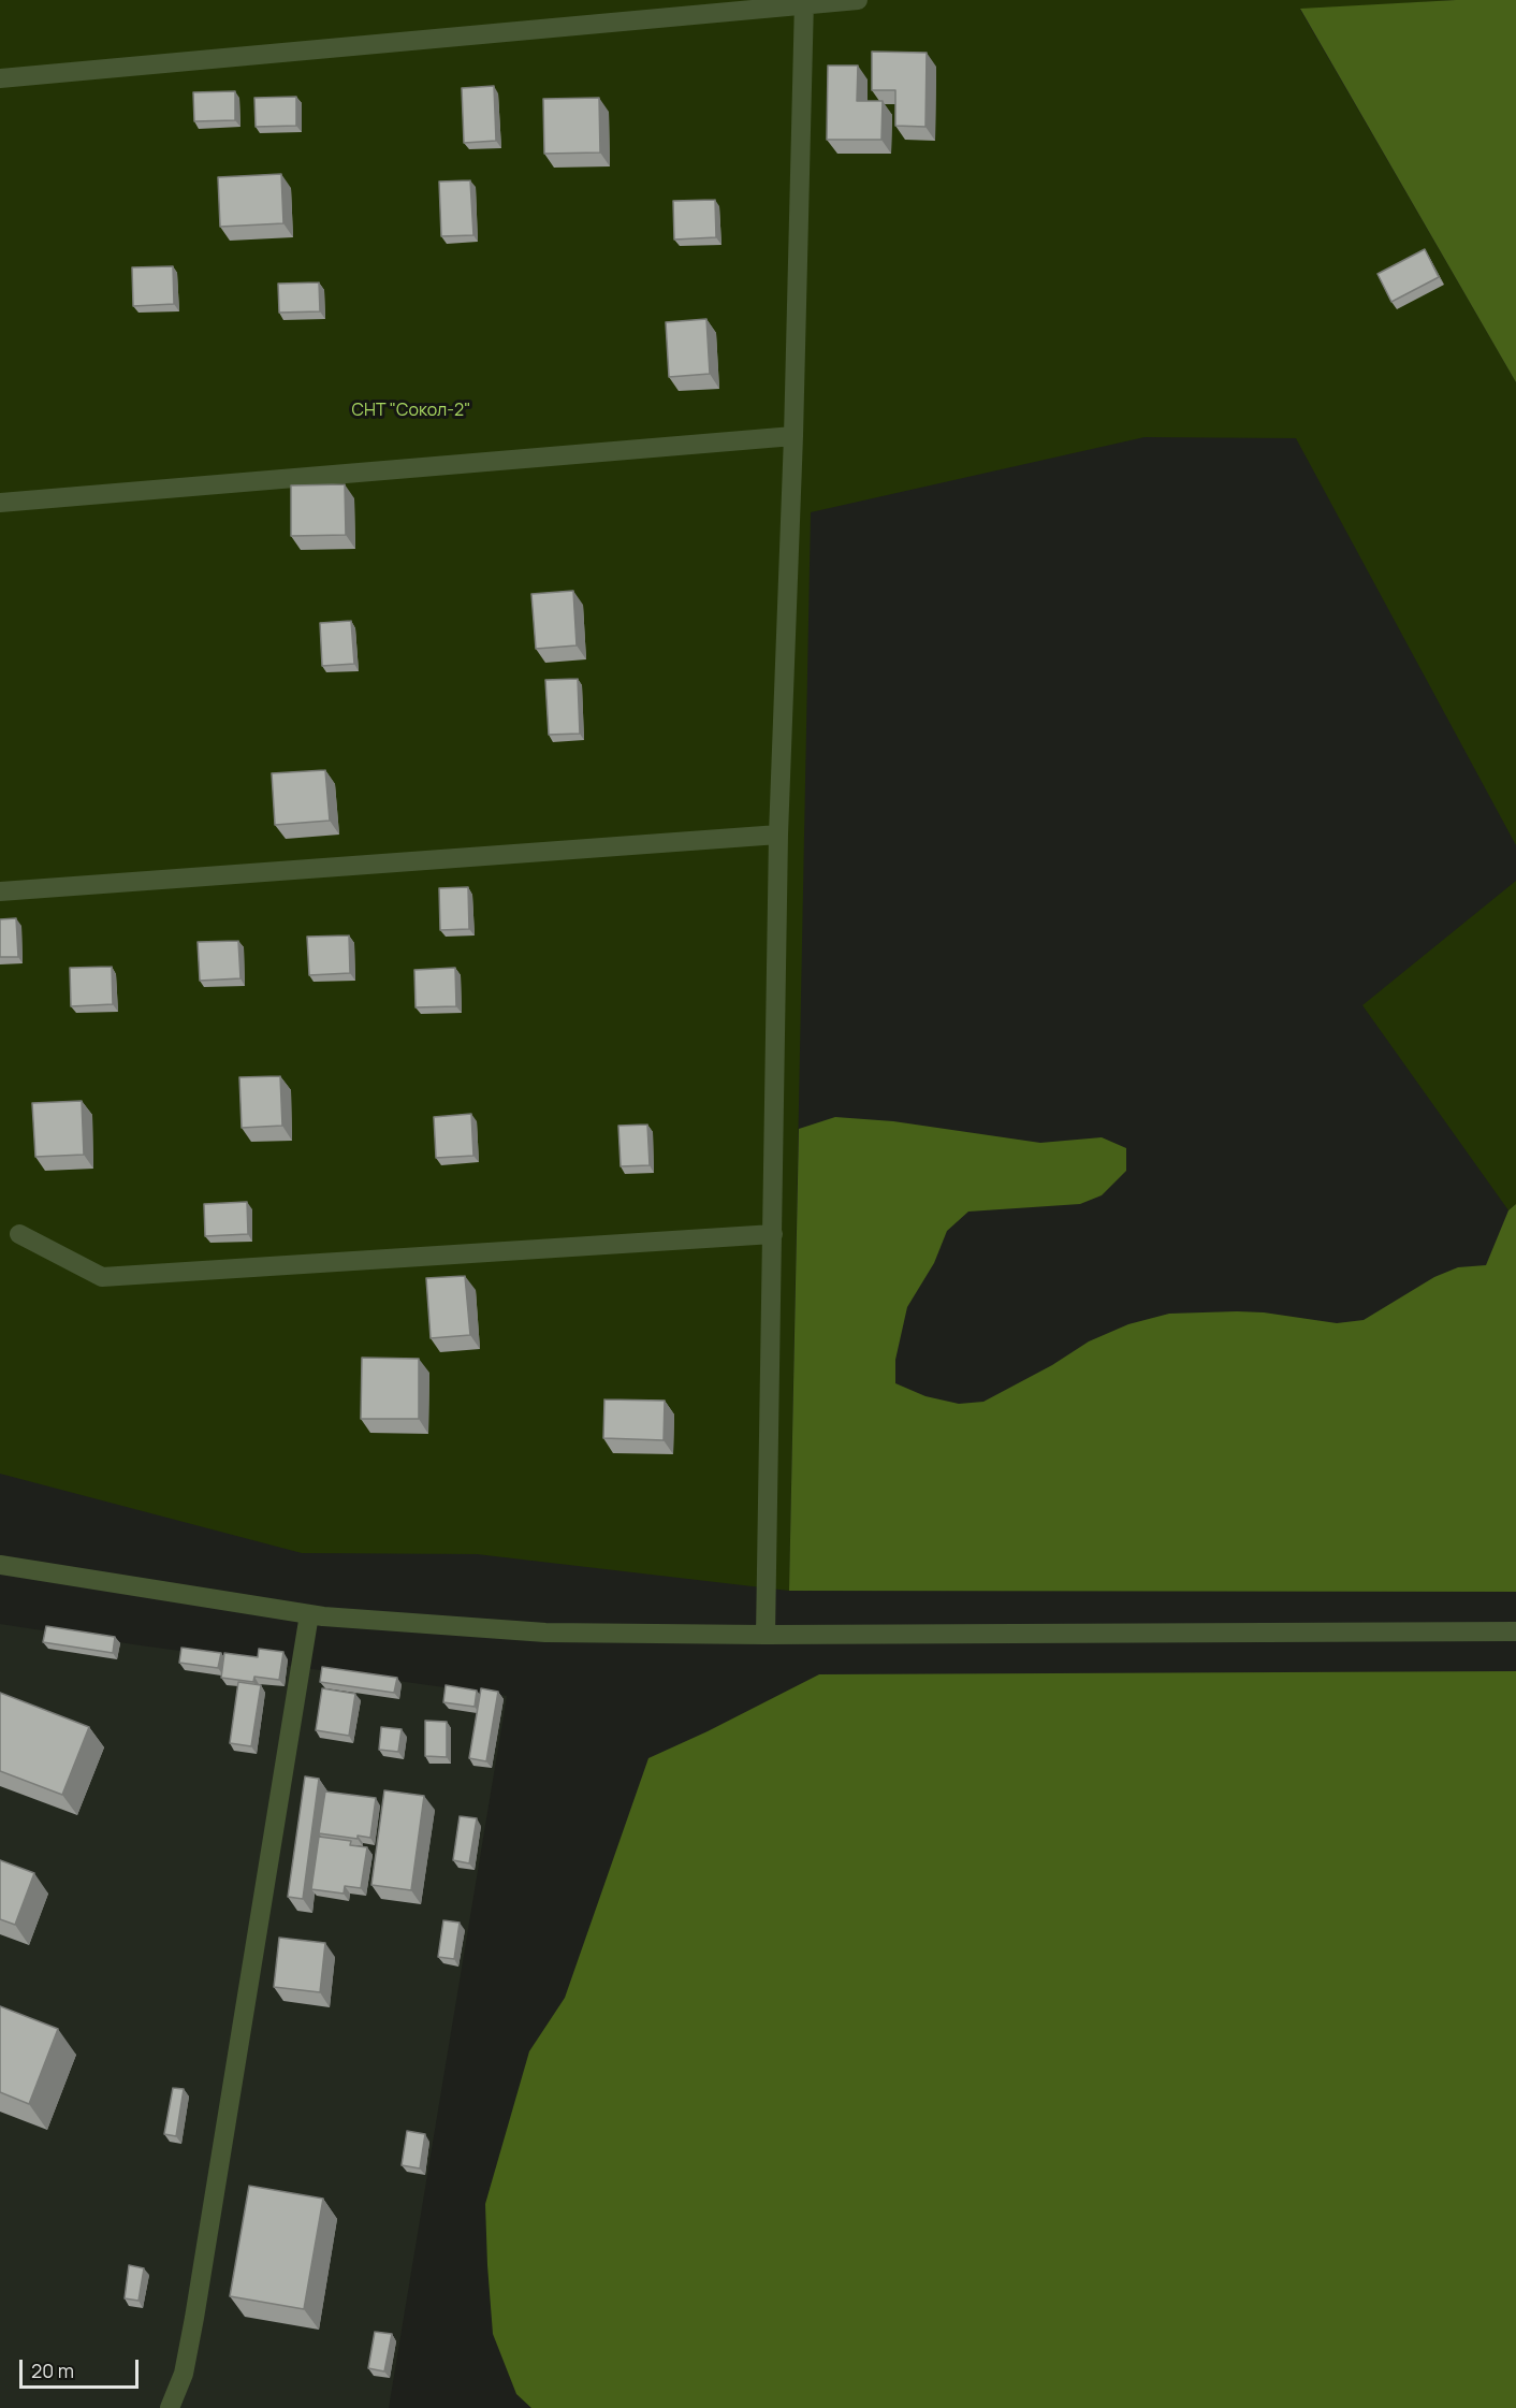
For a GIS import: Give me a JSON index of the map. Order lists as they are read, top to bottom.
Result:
{
  "parks": ["СНТ \"Сокол-2\""],
  "scale_bar": "20 m"
}
